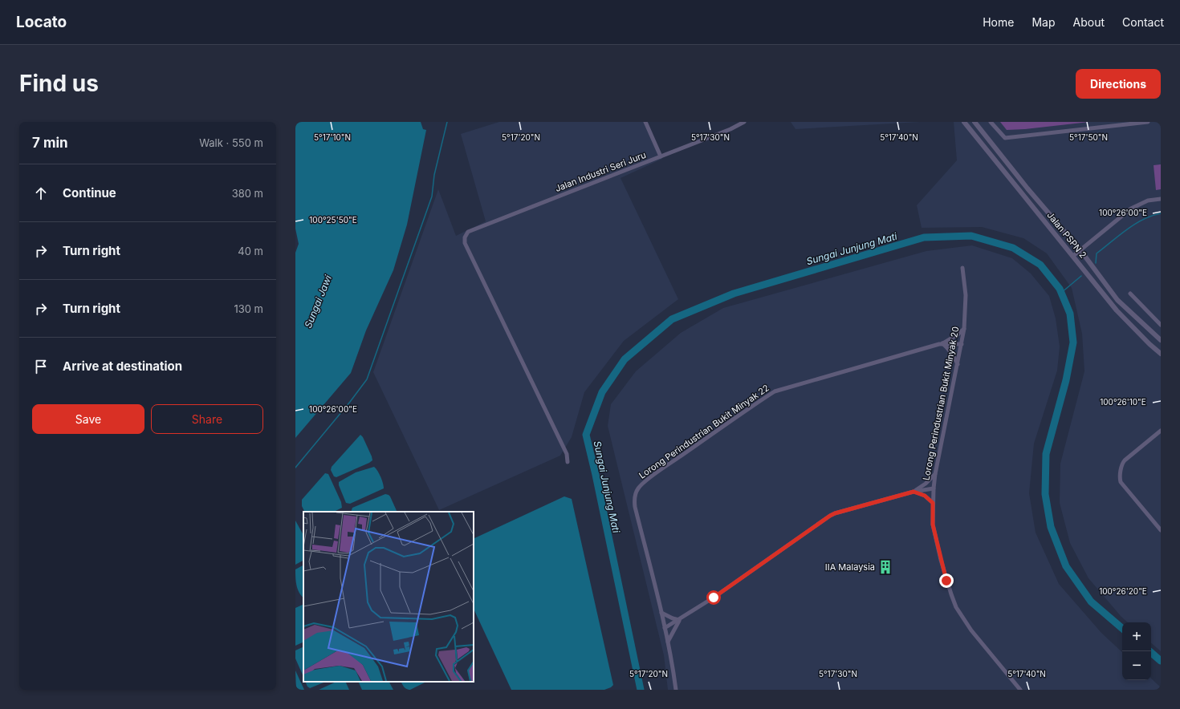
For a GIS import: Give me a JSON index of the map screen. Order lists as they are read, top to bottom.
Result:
{
  "streets": {
    "street": [
      "Jalan Industri Seri Juru",
      "Jalan PSPN 2",
      "Lorong Perindustrian Bukit Minyak 20",
      "Lorong Perindustrian Bukit Minyak 22"
    ]
  },
  "crossings": [
    ["Lorong Perindustrian Bukit Minyak 20", "Lorong Perindustrian Bukit Minyak 22"]
  ],
  "water": ["Sungai Junjung Mati", "Sungai Jawi"],
  "places": {
    "building": ["IIA Malaysia"]
  },
  "page": {
    "header": "Locato",
    "nav": [
      "Home",
      "Map",
      "About",
      "Contact"
    ],
    "buttons": [
      "Directions",
      ["Save", "Share"]
    ],
    "title": "Find us",
    "heading": ["7 min", "Walk · 550 m"],
    "list": [
      ["Continue", "380 m"],
      ["Turn right", "40 m"],
      ["Turn right", "130 m"],
      "Arrive at destination"
    ],
    "map_buttons": ["+", "−"]
  },
  "coordinates": [
    "5°17'10\"N",
    "5°17'20\"N",
    "5°17'30\"N",
    "5°17'50\"N",
    "5°17'40\"N",
    "100°26'00\"E",
    "100°25'50\"E",
    "100°26'10\"E",
    "100°26'20\"E"
  ]
}
